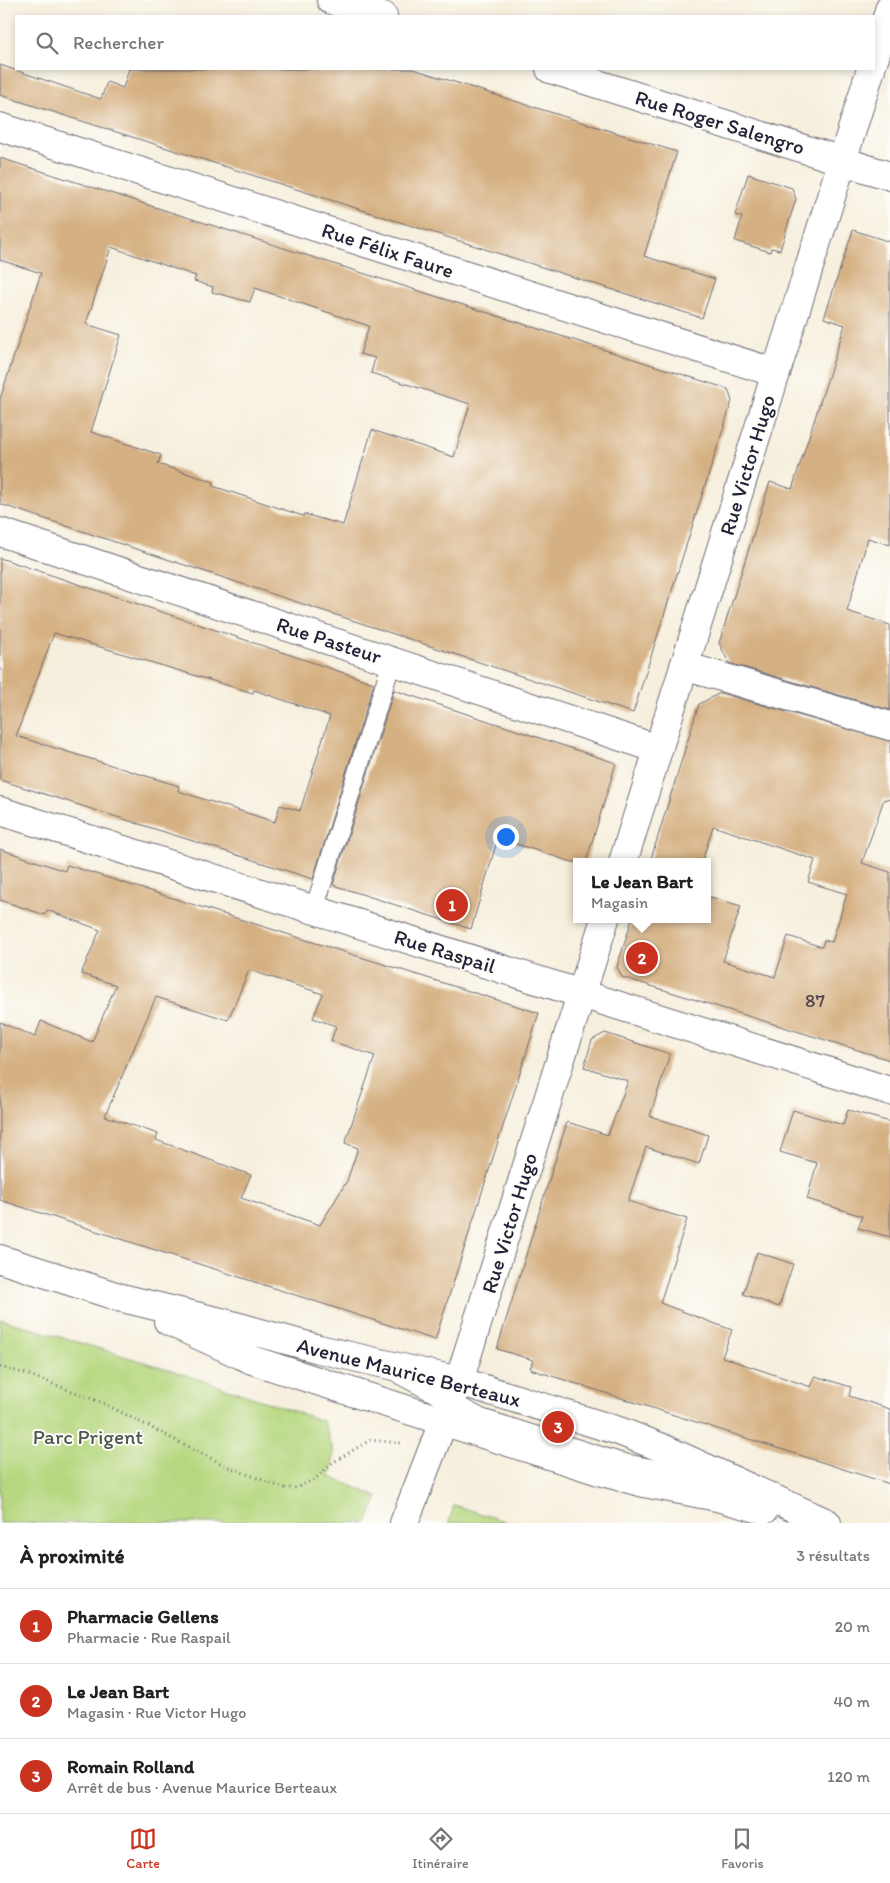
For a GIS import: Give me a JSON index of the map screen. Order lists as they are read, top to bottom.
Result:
{
  "streets": {
    "street": [
      "Rue Roger Salengro",
      "Rue Félix Faure",
      "Rue Victor Hugo",
      "Rue Pasteur",
      "Rue Raspail",
      "Avenue Maurice Berteaux"
    ]
  },
  "crossings": [
    ["Rue Roger Salengro", "Rue Victor Hugo"],
    ["Rue Félix Faure", "Rue Victor Hugo"],
    ["Rue Victor Hugo", "Rue Pasteur"],
    ["Rue Victor Hugo", "Rue Raspail"],
    ["Rue Victor Hugo", "Avenue Maurice Berteaux"]
  ],
  "parks": ["Parc Prigent"],
  "house_numbers": ["87"],
  "page": {
    "search": "Rechercher",
    "popup": ["Le Jean Bart", "Magasin"],
    "pins": ["1", "2", "3"],
    "heading": ["À proximité", "3 résultats"],
    "list": [
      {
        "mark": "1",
        "name": "Pharmacie Gellens",
        "note": "Pharmacie · Rue Raspail",
        "value": "20 m"
      },
      {
        "mark": "2",
        "name": "Le Jean Bart",
        "note": "Magasin · Rue Victor Hugo",
        "value": "40 m"
      },
      {
        "mark": "3",
        "name": "Romain Rolland",
        "note": "Arrêt de bus · Avenue Maurice Berteaux",
        "value": "120 m"
      }
    ],
    "nav": ["Carte", "Itinéraire", "Favoris"]
  }
}
